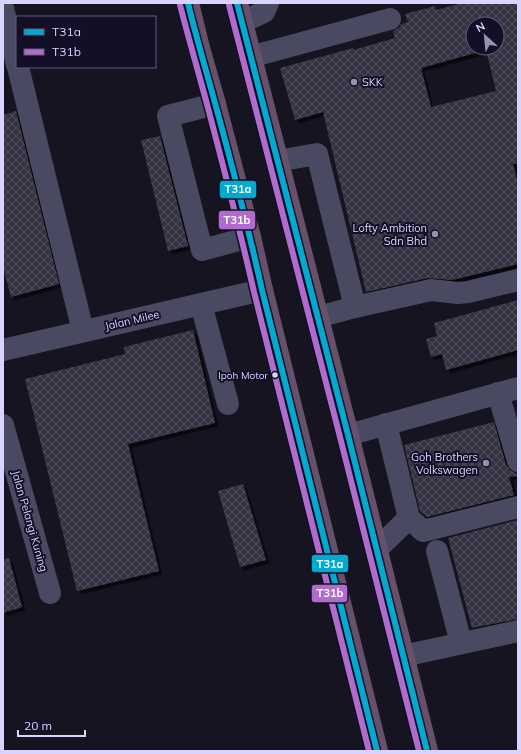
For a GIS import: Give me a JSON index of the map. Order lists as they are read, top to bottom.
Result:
{
  "streets": {
    "street": ["Jalan Milee", "Jalan Pelangi Kuning"]
  },
  "places": [
    "SKK",
    "Lofty Ambition Sdn Bhd",
    "Ipoh Motor",
    "Goh Brothers Volkswagen"
  ],
  "lines": ["transit line T31a", "transit line T31b"],
  "legend": ["T31a", "T31b"],
  "scale_bar": "20 m",
  "north": "top left"
}
